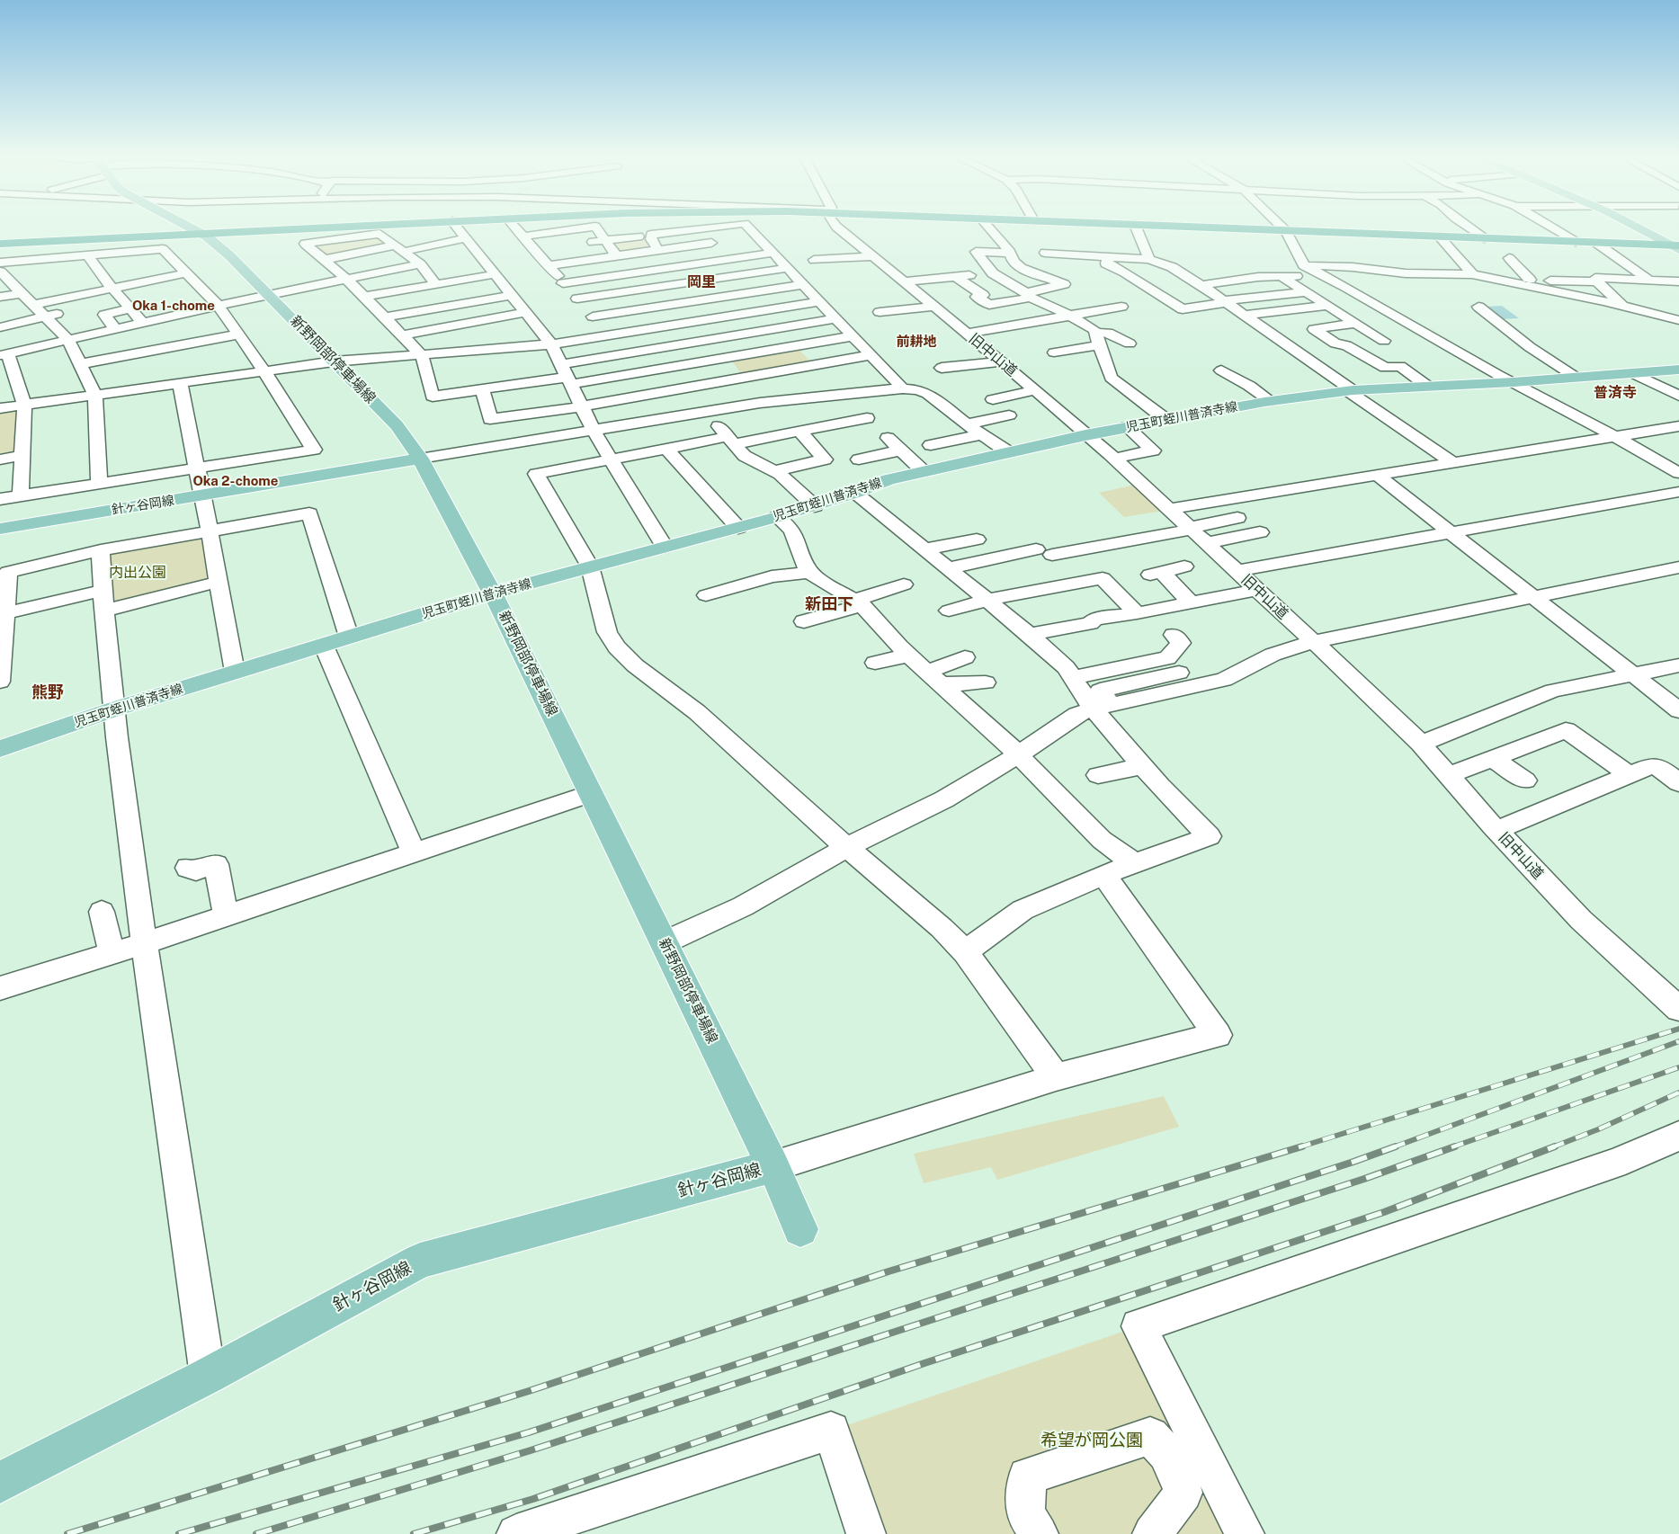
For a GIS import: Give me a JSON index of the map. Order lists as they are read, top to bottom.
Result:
{
  "streets": {
    "main road": ["新野岡部停車場線", "児玉町蛭川普済寺線", "針ヶ谷岡線"],
    "street": ["旧中山道"]
  },
  "crossings": [
    ["旧中山道", "児玉町蛭川普済寺線"],
    ["新野岡部停車場線", "児玉町蛭川普済寺線"],
    ["新野岡部停車場線", "針ヶ谷岡線"]
  ],
  "districts": [
    "岡里",
    "Oka 1-chome",
    "前耕地",
    "普済寺",
    "Oka 2-chome",
    "新田下",
    "熊野"
  ],
  "parks": ["内出公園", "希望が岡公園"]
}
